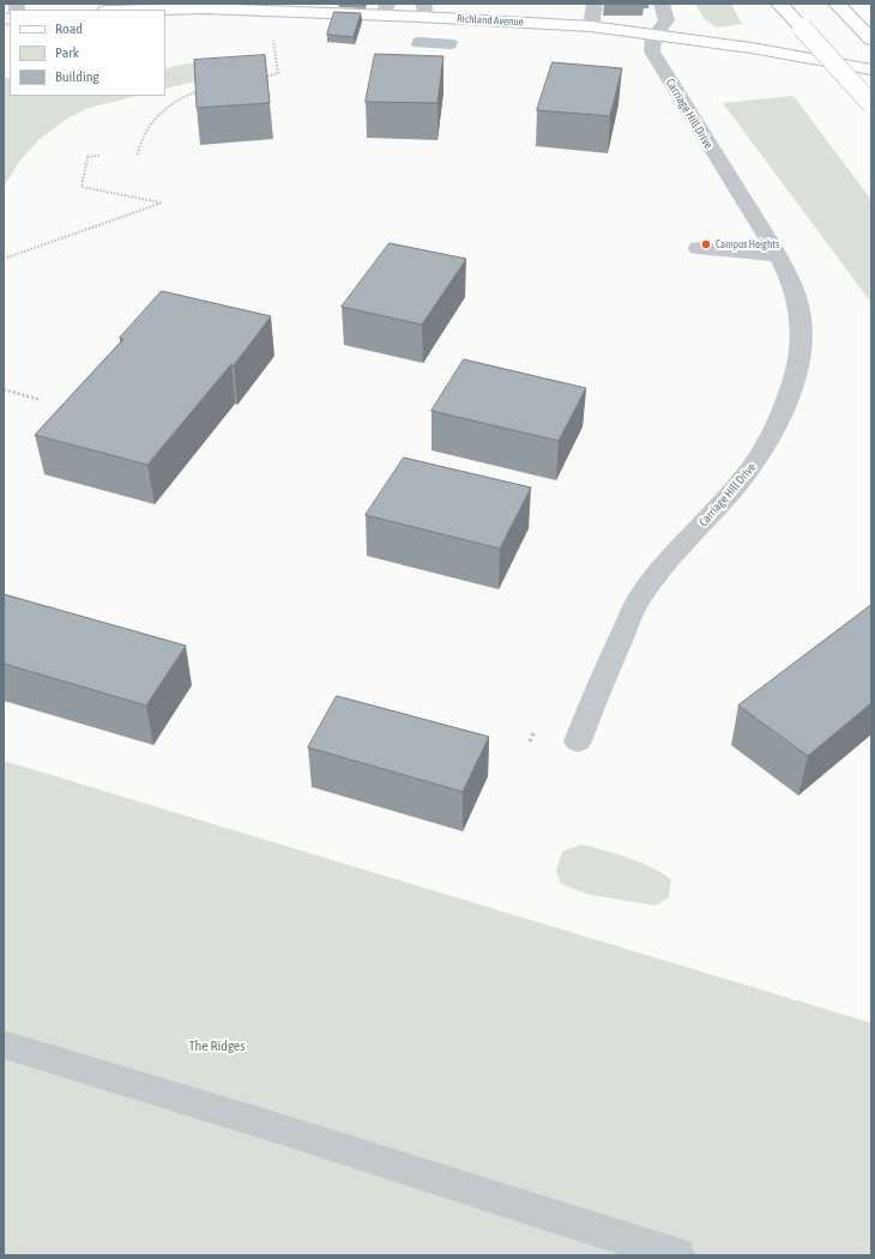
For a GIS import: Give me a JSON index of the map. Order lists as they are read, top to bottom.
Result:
{
  "streets": {
    "main road": ["Richland Avenue"],
    "street": ["Carriage Hill Drive"]
  },
  "crossings": [
    ["Richland Avenue", "Carriage Hill Drive"]
  ],
  "parks": ["The Ridges"],
  "places": ["Campus Heights"],
  "legend": ["Road", "Park", "Building"]
}
